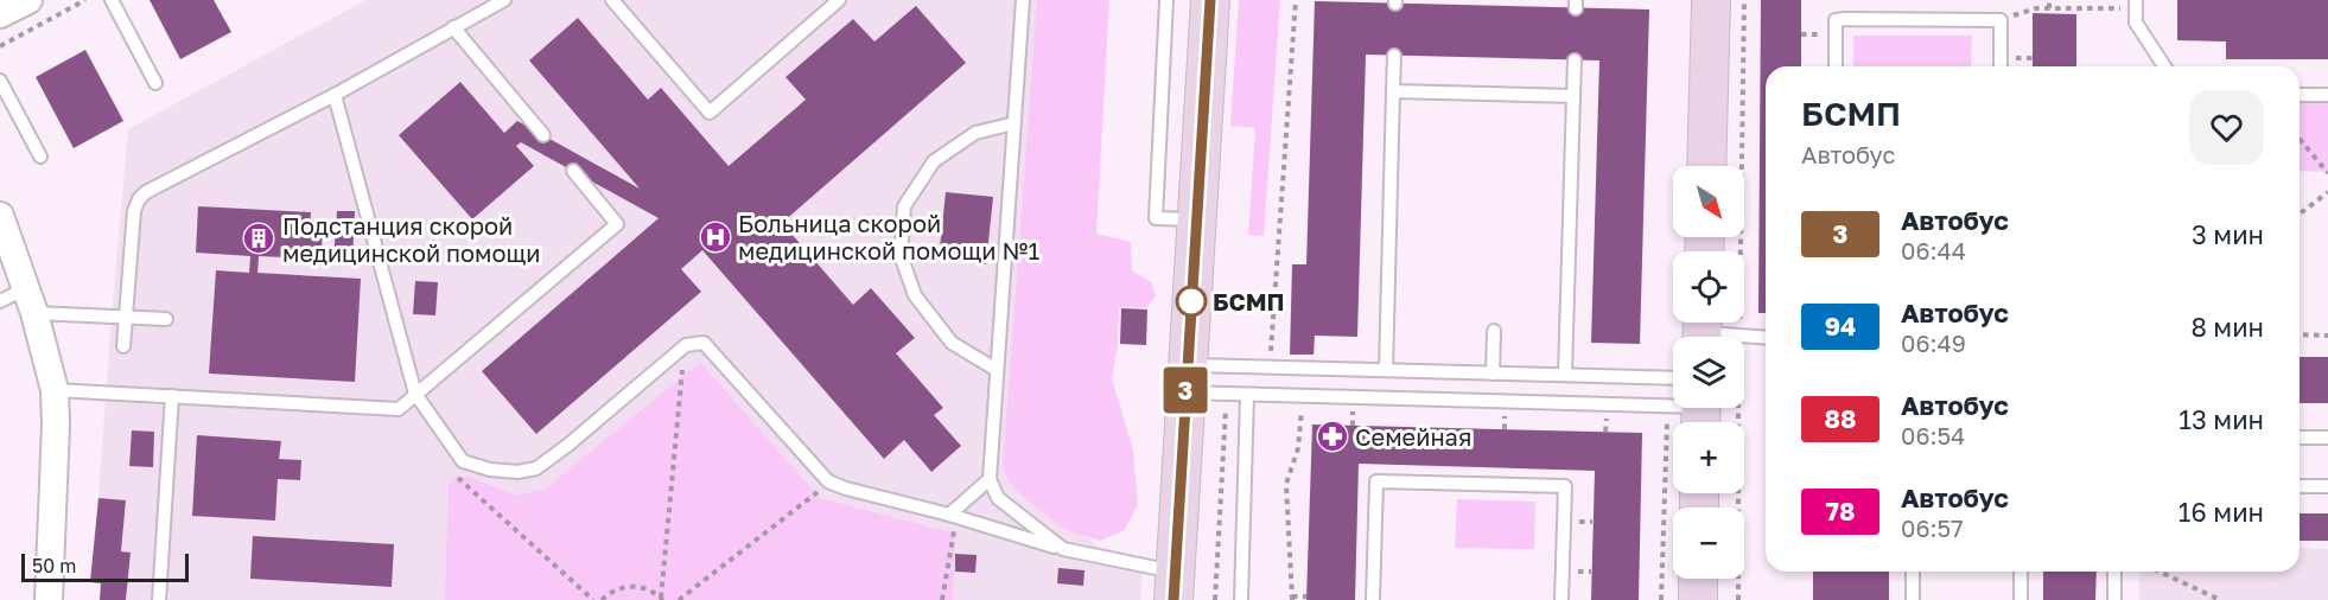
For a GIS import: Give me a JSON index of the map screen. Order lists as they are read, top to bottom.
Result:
{
  "places": {
    "hospital": ["Больница скорой медицинской помощи №1"],
    "building": ["Подстанция скорой медицинской помощи"],
    "other": ["БСМП"],
    "pharmacy": ["Семейная"]
  },
  "lines": ["bus line 3"],
  "scale_bar": "50 m",
  "north": "bottom right",
  "page": {
    "on_map": "3",
    "heading": ["БСМП", "Автобус"],
    "map_buttons": ["+", "−"],
    "list": [
      {
        "mark": "3",
        "name": "Автобус",
        "note": "06:44",
        "value": "3 мин"
      },
      {
        "mark": "94",
        "name": "Автобус",
        "note": "06:49",
        "value": "8 мин"
      },
      {
        "mark": "88",
        "name": "Автобус",
        "note": "06:54",
        "value": "13 мин"
      },
      {
        "mark": "78",
        "name": "Автобус",
        "note": "06:57",
        "value": "16 мин"
      }
    ],
    "scale": "50 m"
  }
}
